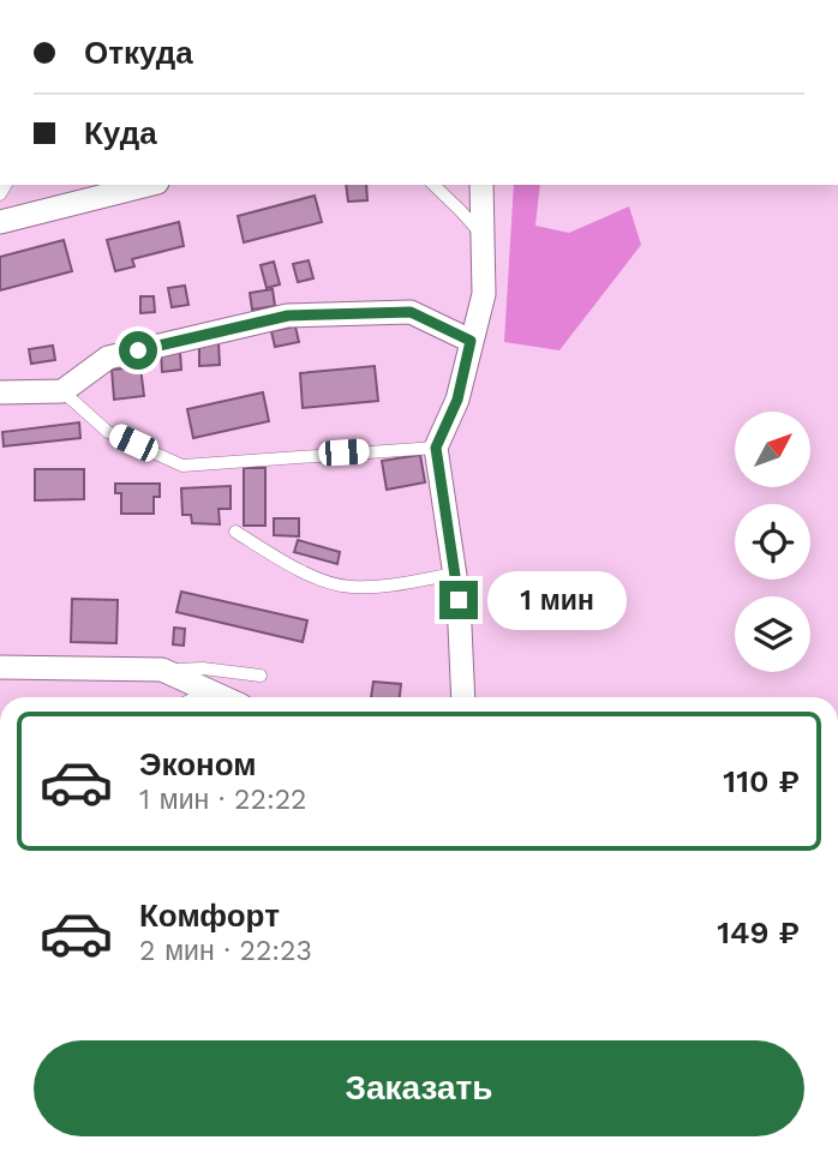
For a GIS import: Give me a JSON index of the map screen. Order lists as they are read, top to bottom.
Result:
{
  "north": "top right",
  "page": {
    "banner": ["Откуда", "Куда"],
    "bubble": "1 мин",
    "list": [
      {
        "name": "Эконом",
        "note": "1 мин · 22:22",
        "value": "110 ₽"
      },
      {
        "name": "Комфорт",
        "note": "2 мин · 22:23",
        "value": "149 ₽"
      }
    ],
    "buttons": "Заказать"
  }
}
